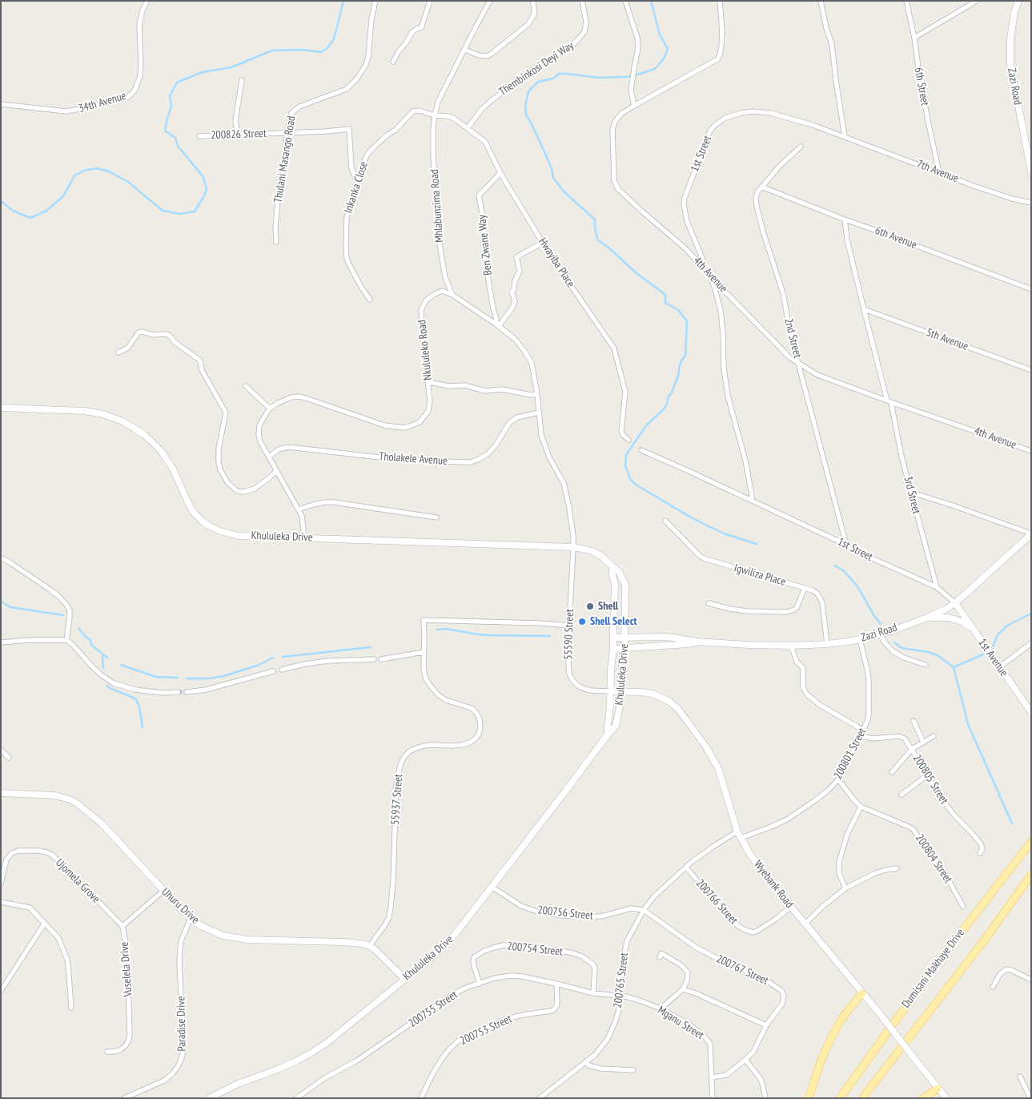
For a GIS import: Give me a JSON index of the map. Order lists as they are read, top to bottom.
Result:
{
  "streets": {
    "main road": ["Dumisani Makhaye Drive"],
    "street": [
      "Thembinkosi Deyi Way",
      "6th Street",
      "Zazi Road",
      "34th Avenue",
      "200826 Street",
      "1st Street",
      "Thulani Masango Road",
      "7th Avenue",
      "Inkanka Close",
      "Mhlabunzima Road",
      "6th Avenue",
      "Ben Zwane Way",
      "Hwayiba Place",
      "4th Avenue",
      "2nd Street",
      "5th Avenue",
      "Nkululeko Road",
      "Tholakele Avenue",
      "3rd Street",
      "Khululeka Drive",
      "Igwiliza Place",
      "55590 Street",
      "1st Avenue",
      "200801 Street",
      "200805 Street",
      "55937 Street",
      "200804 Street",
      "Ujomela Grove",
      "Wyebank Road",
      "200766 Street",
      "Uhuru Drive",
      "200756 Street",
      "200754 Street",
      "Vuselela Drive",
      "200767 Street",
      "200765 Street",
      "200755 Street",
      "Mganu Street",
      "Paradise Drive",
      "200753 Street"
    ]
  },
  "crossings": [
    ["Thembinkosi Deyi Way", "Hwayiba Place"],
    ["6th Street", "7th Avenue"],
    ["Zazi Road", "1st Street"],
    ["Zazi Road", "Khululeka Drive"],
    ["Zazi Road", "Igwiliza Place"],
    ["Zazi Road", "1st Avenue"],
    ["Zazi Road", "200801 Street"],
    ["200826 Street", "Thulani Masango Road"],
    ["200826 Street", "Inkanka Close"],
    ["1st Street", "7th Avenue"],
    ["1st Street", "4th Avenue"],
    ["1st Street", "2nd Street"],
    ["1st Street", "3rd Street"],
    ["1st Street", "1st Avenue"],
    ["Inkanka Close", "Mhlabunzima Road"],
    ["Inkanka Close", "Hwayiba Place"],
    ["Mhlabunzima Road", "Hwayiba Place"],
    ["Mhlabunzima Road", "Nkululeko Road"],
    ["6th Avenue", "2nd Street"],
    ["6th Avenue", "3rd Street"],
    ["Ben Zwane Way", "Hwayiba Place"],
    ["4th Avenue", "2nd Street"],
    ["4th Avenue", "3rd Street"],
    ["5th Avenue", "3rd Street"],
    ["Khululeka Drive", "55590 Street"],
    ["Khululeka Drive", "Wyebank Road"],
    ["Khululeka Drive", "200756 Street"],
    ["55590 Street", "55937 Street"],
    ["55590 Street", "Wyebank Road"],
    ["200801 Street", "200805 Street"],
    ["200801 Street", "200804 Street"],
    ["200801 Street", "Wyebank Road"],
    ["200801 Street", "200765 Street"],
    ["55937 Street", "Uhuru Drive"],
    ["Ujomela Grove", "Vuselela Drive"],
    ["Wyebank Road", "200766 Street"],
    ["Wyebank Road", "200765 Street"],
    ["200766 Street", "200765 Street"],
    ["Uhuru Drive", "Vuselela Drive"],
    ["Uhuru Drive", "Paradise Drive"],
    ["200756 Street", "200767 Street"],
    ["200756 Street", "200765 Street"],
    ["200754 Street", "200755 Street"],
    ["200754 Street", "Mganu Street"],
    ["200767 Street", "200765 Street"],
    ["200767 Street", "Mganu Street"],
    ["200765 Street", "Mganu Street"],
    ["200755 Street", "Mganu Street"],
    ["200755 Street", "200753 Street"]
  ],
  "places": ["Shell", "Shell Select"]
}
